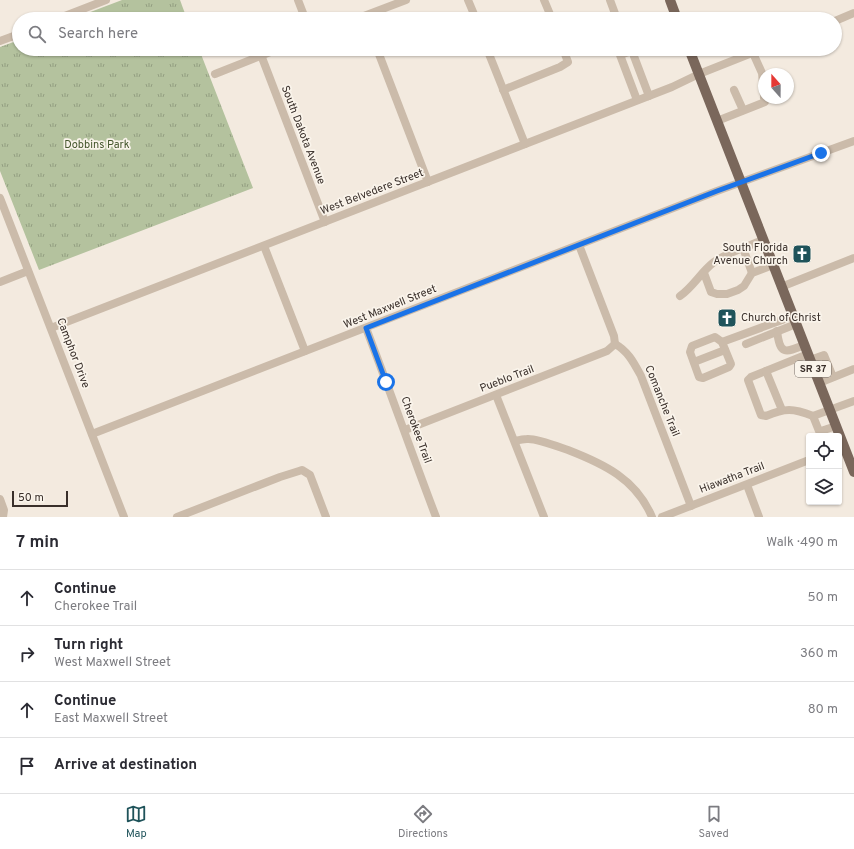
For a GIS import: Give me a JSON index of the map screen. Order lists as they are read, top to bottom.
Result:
{
  "streets": {
    "main road": ["SR 37"],
    "street": [
      "South Dakota Avenue",
      "West Belvedere Street",
      "West Maxwell Street",
      "Camphor Drive",
      "Pueblo Trail",
      "Comanche Trail",
      "Cherokee Trail",
      "Hiawatha Trail"
    ]
  },
  "crossings": [
    ["South Dakota Avenue", "West Belvedere Street"],
    ["West Belvedere Street", "Camphor Drive"],
    ["West Belvedere Street", "SR 37"],
    ["West Maxwell Street", "Camphor Drive"],
    ["West Maxwell Street", "SR 37"],
    ["West Maxwell Street", "Cherokee Trail"],
    ["Pueblo Trail", "Comanche Trail"],
    ["Pueblo Trail", "Cherokee Trail"],
    ["Comanche Trail", "Hiawatha Trail"]
  ],
  "parks": ["Dobbins Park"],
  "places": {
    "church": ["South Florida Avenue Church", "Church of Christ"]
  },
  "scale_bar": "50 m",
  "north": "top",
  "page": {
    "search": "Search here",
    "scale": "50 m",
    "heading": ["7 min", "Walk · 490 m"],
    "list": [
      ["Continue", "Cherokee Trail", "50 m"],
      ["Turn right", "West Maxwell Street", "360 m"],
      ["Continue", "East Maxwell Street", "80 m"],
      "Arrive at destination"
    ],
    "nav": ["Map", "Directions", "Saved"]
  }
}
